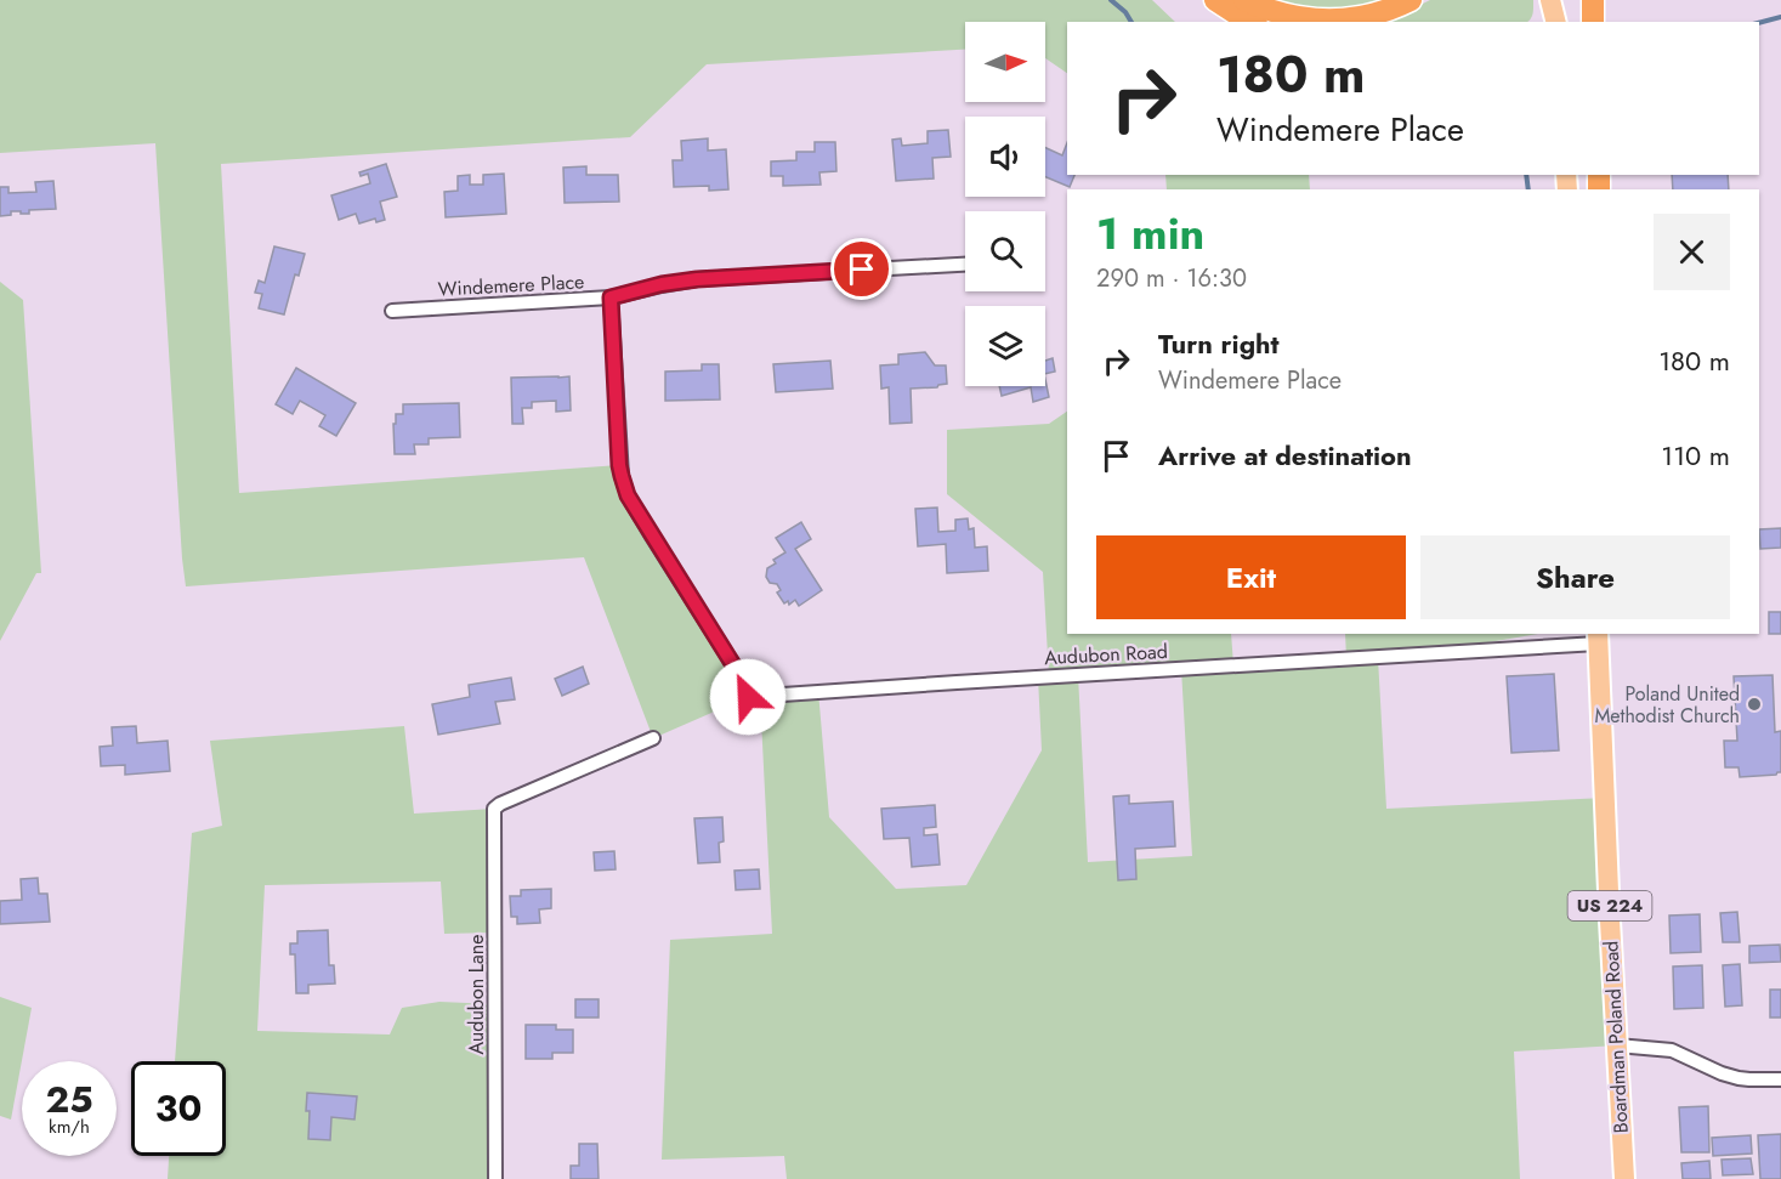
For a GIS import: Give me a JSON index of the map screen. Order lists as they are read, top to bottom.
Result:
{
  "streets": {
    "main road": ["US 224", "Boardman Poland Road"],
    "street": ["Windemere Place", "Audubon Road", "Audubon Lane"]
  },
  "crossings": [
    ["Windemere Place", "Audubon Road"],
    ["Audubon Road", "Boardman Poland Road"]
  ],
  "places": ["Poland United Methodist Church"],
  "north": "right",
  "page": {
    "turn": ["180 m", "Windemere Place"],
    "heading": ["1 min", "290 m · 16:30"],
    "list": [
      {
        "name": "Turn right",
        "note": "Windemere Place",
        "value": "180 m"
      },
      {
        "name": "Arrive at destination",
        "value": "110 m"
      }
    ],
    "buttons": ["Exit", "Share"],
    "speed": "25 km/h",
    "limit": "30"
  }
}
